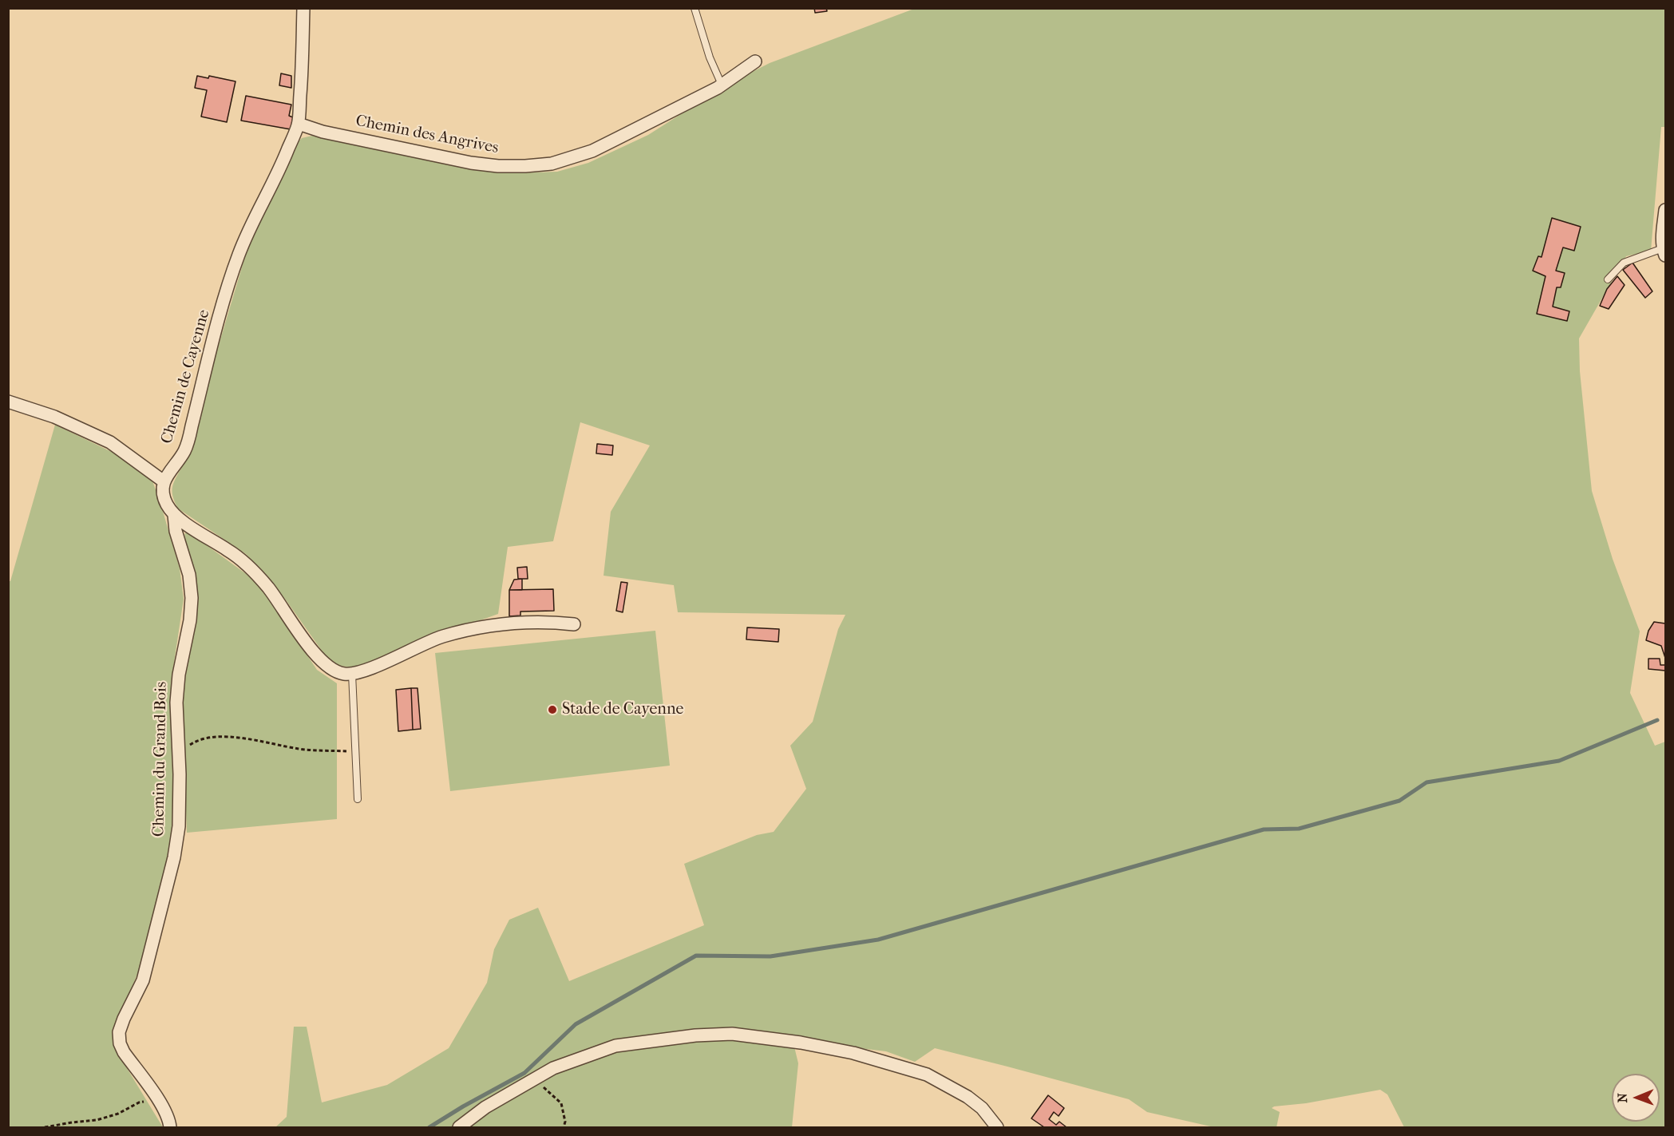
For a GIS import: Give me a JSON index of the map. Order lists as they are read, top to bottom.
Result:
{
  "streets": {
    "street": ["Chemin des Angrives", "Chemin de Cayenne", "Chemin du Grand Bois"]
  },
  "crossings": [
    ["Chemin des Angrives", "Chemin de Cayenne"]
  ],
  "places": ["Stade de Cayenne"],
  "north": "left"
}
